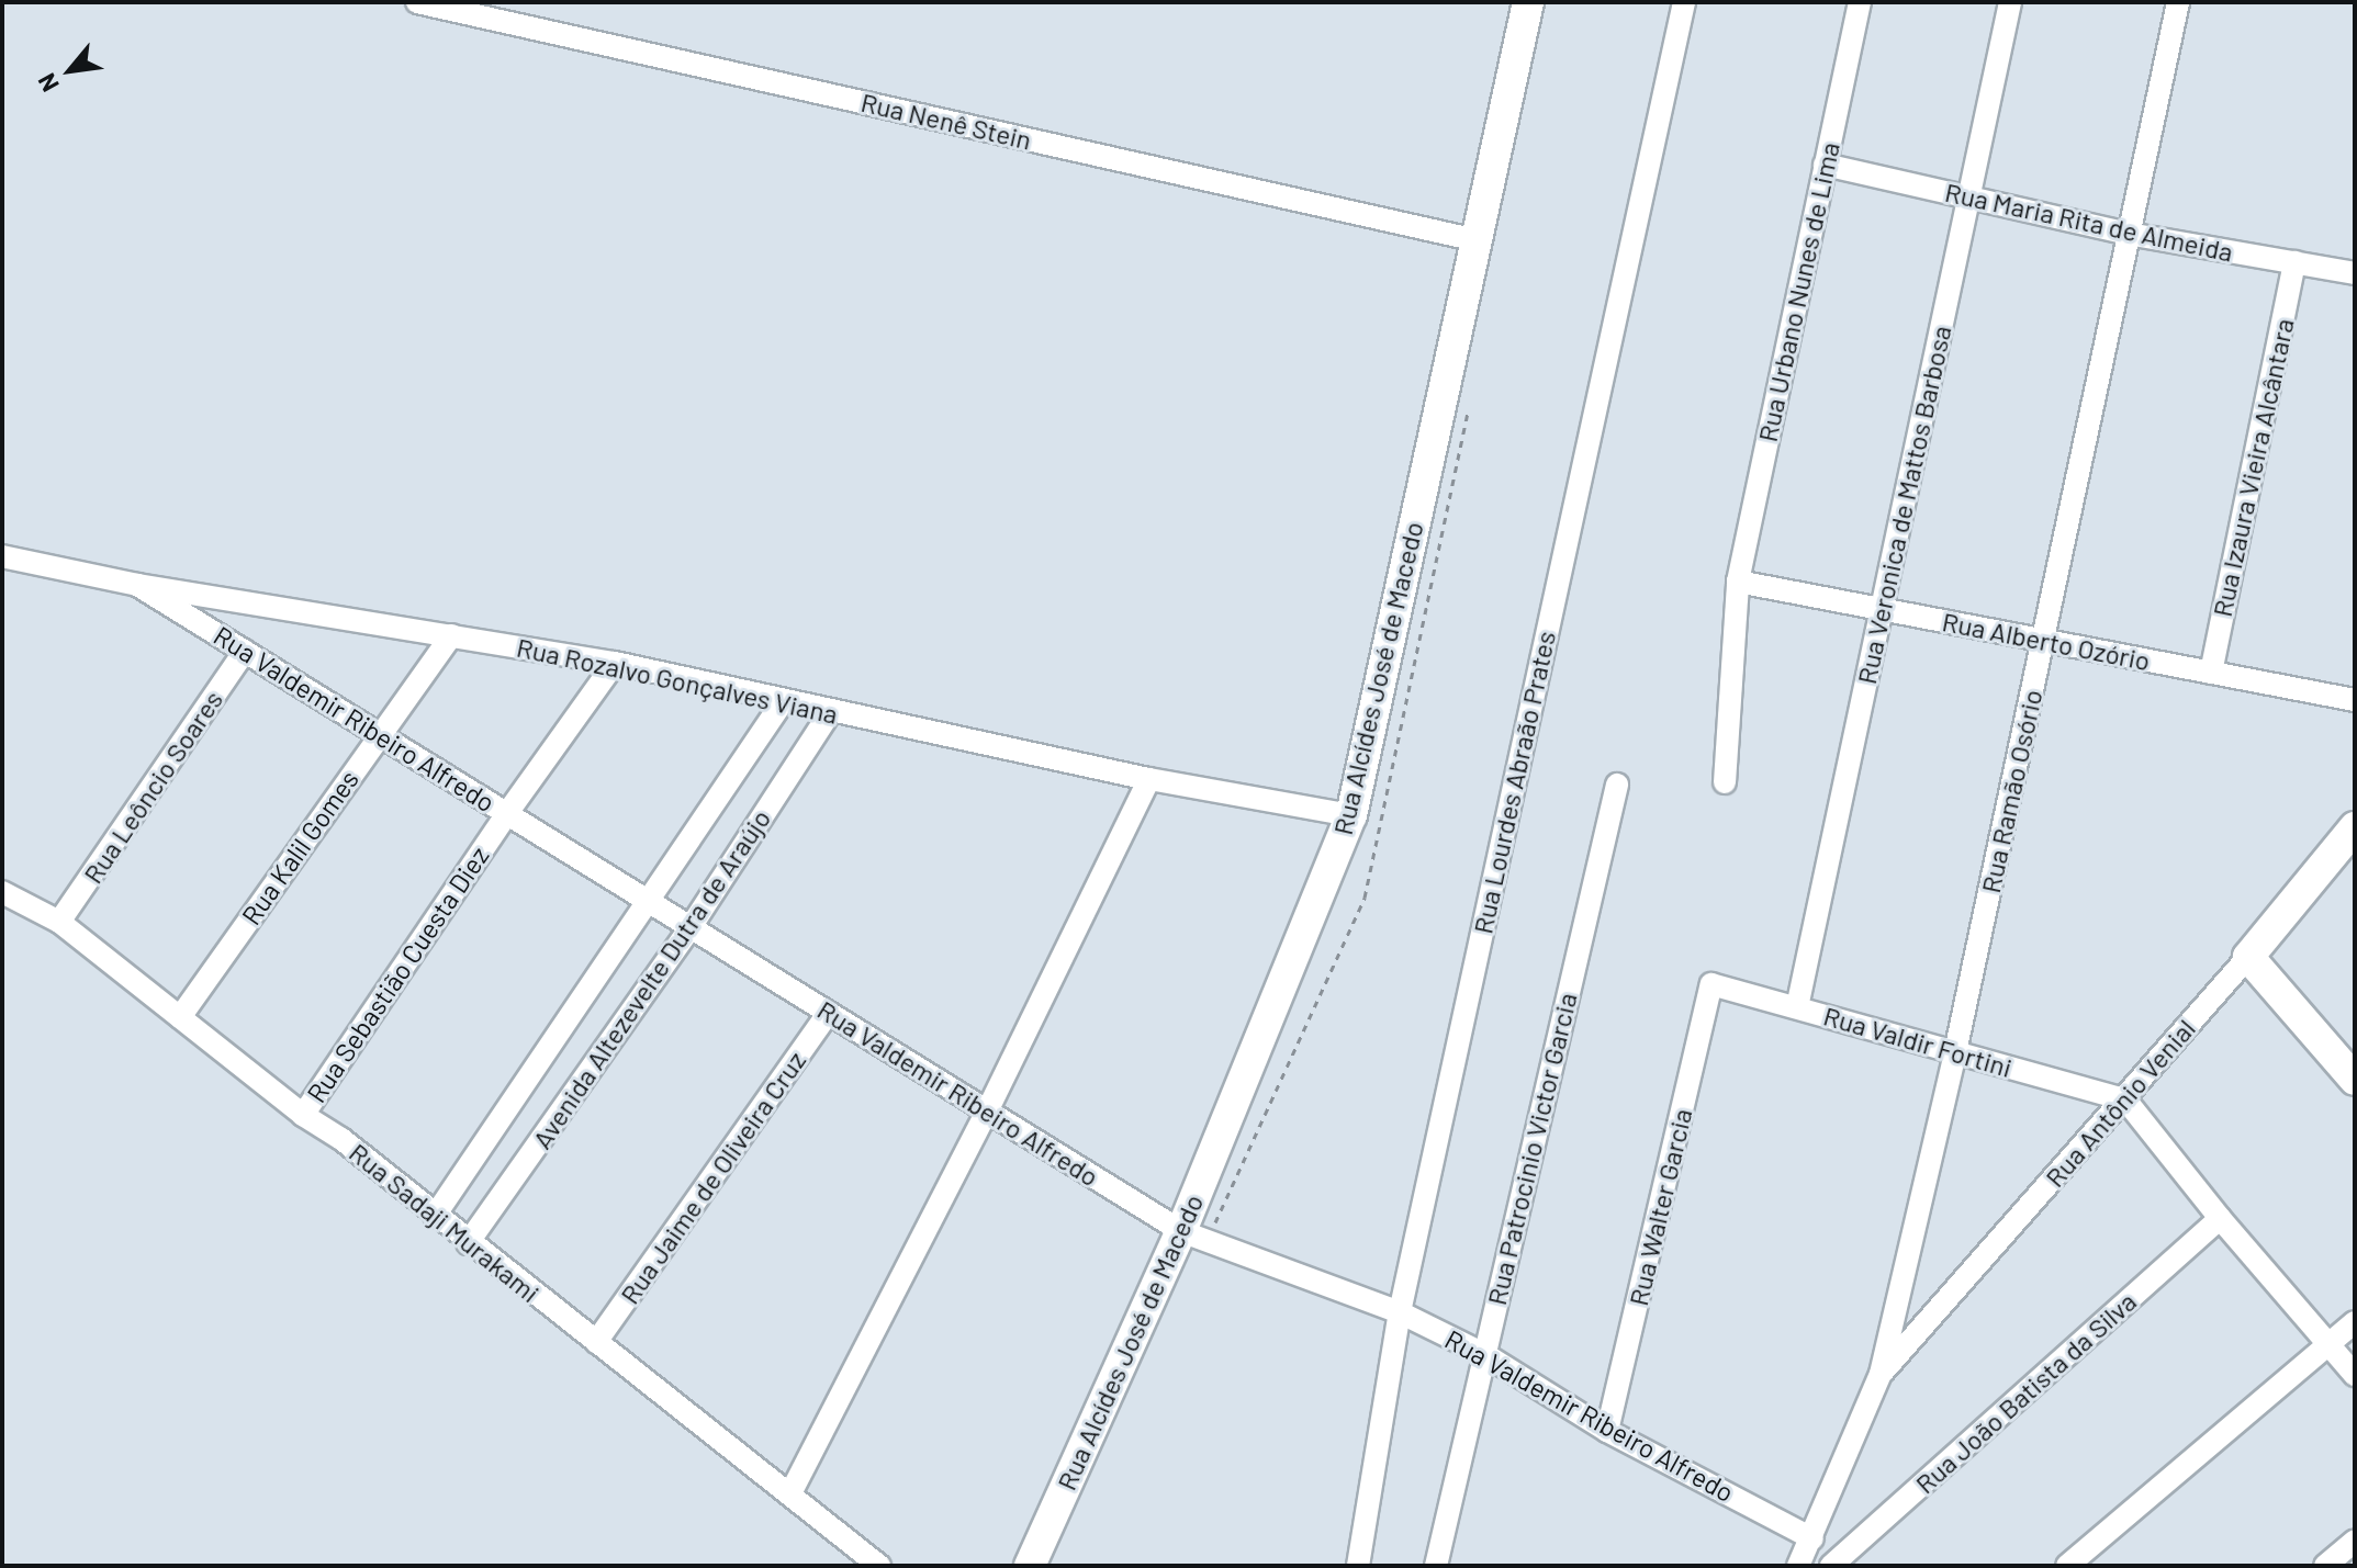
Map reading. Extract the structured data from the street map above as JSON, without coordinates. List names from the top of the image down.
{
  "streets": {
    "street": [
      "Rua Nenê Stein",
      "Rua Maria Rita de Almeida",
      "Rua Urbano Nunes de Lima",
      "Rua Izaura Vieira Alcântara",
      "Rua Veronica de Mattos Barbosa",
      "Rua Alberto Ozório",
      "Rua Alcídes José de Macedo",
      "Rua Rozalvo Gonçalves Viana",
      "Rua Valdemir Ribeiro Alfredo",
      "Rua Lourdes Abraão Prates",
      "Rua Leôncio Soares",
      "Rua Ramão Osório",
      "Rua Kalil Gomes",
      "Rua Sebastião Cuesta Diez",
      "Avenida Altezevelte Dutra de Araújo",
      "Rua Valdir Fortini",
      "Rua Antônio Venial",
      "Rua Patrocinio Victor Garcia",
      "Rua Jaime de Oliveira Cruz",
      "Rua Walter Garcia",
      "Rua Sadaji Murakami",
      "Rua João Batista da Silva"
    ]
  },
  "crossings": [
    ["Rua Nenê Stein", "Rua Alcídes José de Macedo"],
    ["Rua Maria Rita de Almeida", "Rua Urbano Nunes de Lima"],
    ["Rua Maria Rita de Almeida", "Rua Izaura Vieira Alcântara"],
    ["Rua Maria Rita de Almeida", "Rua Veronica de Mattos Barbosa"],
    ["Rua Maria Rita de Almeida", "Rua Ramão Osório"],
    ["Rua Urbano Nunes de Lima", "Rua Alberto Ozório"],
    ["Rua Izaura Vieira Alcântara", "Rua Alberto Ozório"],
    ["Rua Veronica de Mattos Barbosa", "Rua Alberto Ozório"],
    ["Rua Veronica de Mattos Barbosa", "Rua Valdir Fortini"],
    ["Rua Alberto Ozório", "Rua Ramão Osório"],
    ["Rua Alcídes José de Macedo", "Rua Rozalvo Gonçalves Viana"],
    ["Rua Alcídes José de Macedo", "Rua Valdemir Ribeiro Alfredo"],
    ["Rua Rozalvo Gonçalves Viana", "Rua Valdemir Ribeiro Alfredo"],
    ["Rua Rozalvo Gonçalves Viana", "Rua Kalil Gomes"],
    ["Rua Rozalvo Gonçalves Viana", "Rua Sebastião Cuesta Diez"],
    ["Rua Rozalvo Gonçalves Viana", "Avenida Altezevelte Dutra de Araújo"],
    ["Rua Valdemir Ribeiro Alfredo", "Rua Lourdes Abraão Prates"],
    ["Rua Valdemir Ribeiro Alfredo", "Rua Leôncio Soares"],
    ["Rua Valdemir Ribeiro Alfredo", "Rua Ramão Osório"],
    ["Rua Valdemir Ribeiro Alfredo", "Rua Kalil Gomes"],
    ["Rua Valdemir Ribeiro Alfredo", "Rua Sebastião Cuesta Diez"],
    ["Rua Valdemir Ribeiro Alfredo", "Avenida Altezevelte Dutra de Araújo"],
    ["Rua Valdemir Ribeiro Alfredo", "Rua Patrocinio Victor Garcia"],
    ["Rua Valdemir Ribeiro Alfredo", "Rua Jaime de Oliveira Cruz"],
    ["Rua Valdemir Ribeiro Alfredo", "Rua Walter Garcia"],
    ["Rua Leôncio Soares", "Rua Sadaji Murakami"],
    ["Rua Ramão Osório", "Rua Valdir Fortini"],
    ["Rua Ramão Osório", "Rua Antônio Venial"],
    ["Rua Kalil Gomes", "Rua Sadaji Murakami"],
    ["Rua Sebastião Cuesta Diez", "Rua Sadaji Murakami"],
    ["Avenida Altezevelte Dutra de Araújo", "Rua Sadaji Murakami"],
    ["Rua Valdir Fortini", "Rua Antônio Venial"],
    ["Rua Valdir Fortini", "Rua Walter Garcia"],
    ["Rua Jaime de Oliveira Cruz", "Rua Sadaji Murakami"]
  ],
  "north": "bottom left"
}
